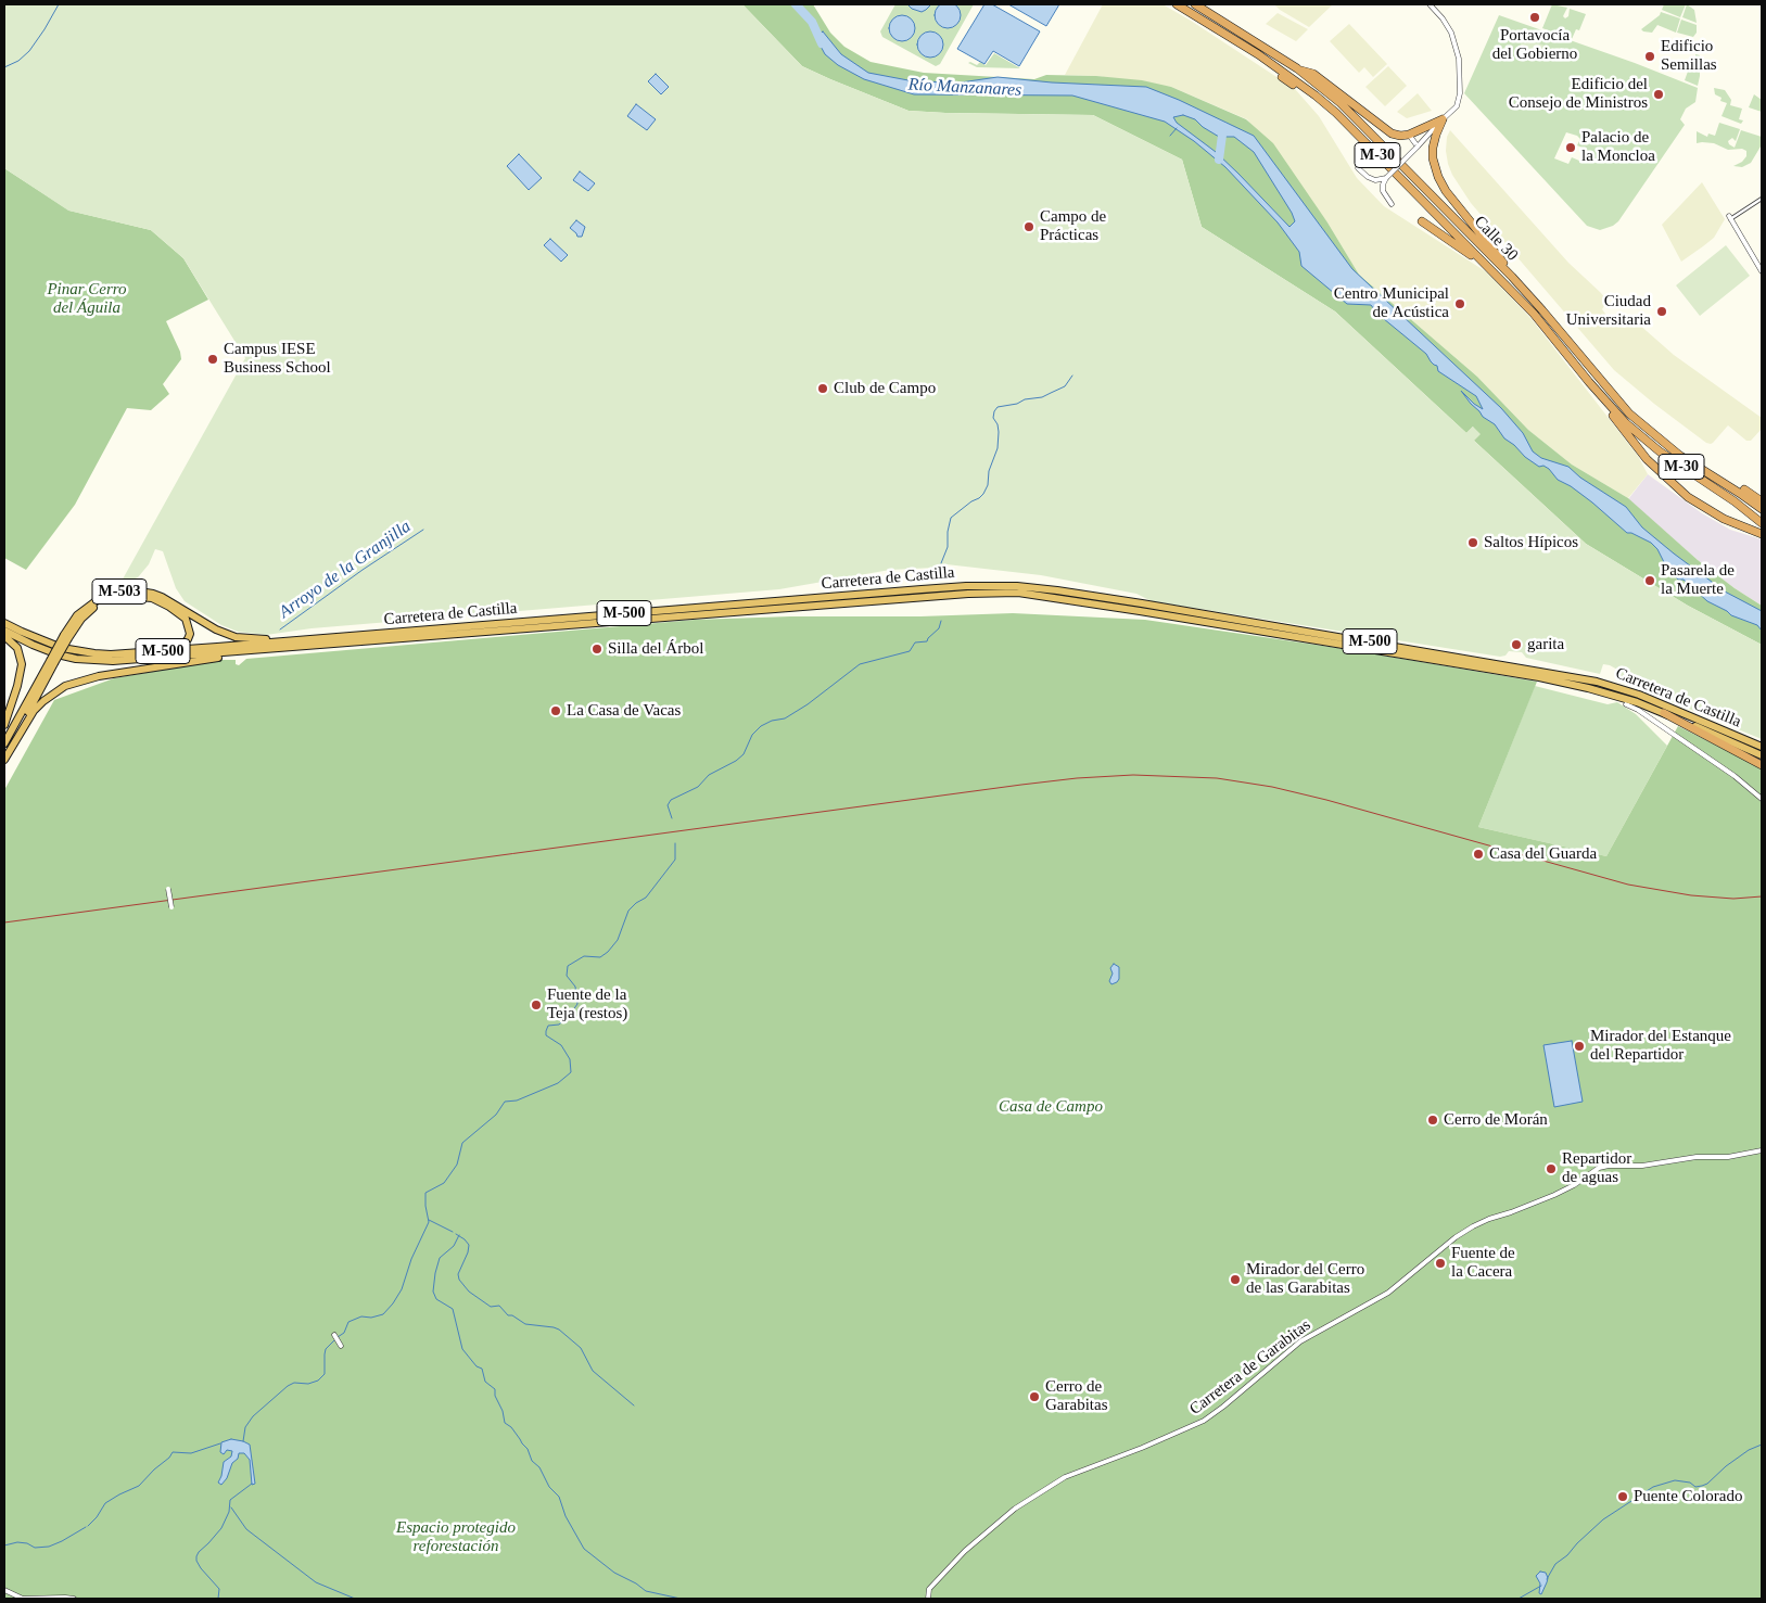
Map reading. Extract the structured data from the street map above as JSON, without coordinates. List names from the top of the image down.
{
  "streets": {
    "highway": [
      "M-30",
      "Calle 30",
      "Carretera de Castilla",
      "M-503",
      "M-500"
    ],
    "street": ["Carretera de Garabitas"]
  },
  "crossings": [
    ["M-30", "Calle 30"],
    ["Carretera de Castilla", "M-503"],
    ["Carretera de Castilla", "M-500"],
    ["M-503", "M-500"]
  ],
  "water": ["Río Manzanares", "Arroyo de la Granjilla"],
  "parks": ["Pinar Cerro del Águila", "Casa de Campo", "Espacio protegido reforestación"],
  "places": [
    "Portavocía del Gobierno",
    "Edificio Semillas",
    "Edificio del Consejo de Ministros",
    "Palacio de la Moncloa",
    "Campo de Prácticas",
    "Centro Municipal de Acústica",
    "Ciudad Universitaria",
    "Campus IESE Business School",
    "Club de Campo",
    "Saltos Hípicos",
    "Pasarela de la Muerte",
    "garita",
    "Silla del Árbol",
    "La Casa de Vacas",
    "Casa del Guarda",
    "Fuente de la Teja (restos)",
    "Mirador del Estanque del Repartidor",
    "Cerro de Morán",
    "Repartidor de aguas",
    "Fuente de la Cacera",
    "Mirador del Cerro de las Garabitas",
    "Cerro de Garabitas",
    "Puente Colorado"
  ]
}
